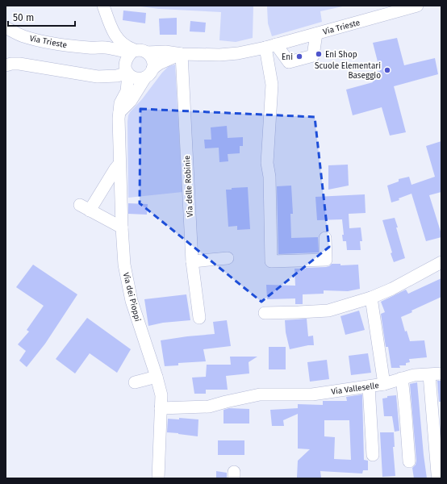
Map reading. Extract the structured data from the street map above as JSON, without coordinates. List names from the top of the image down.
{
  "streets": {
    "street": [
      "Via Trieste",
      "Via delle Robinie",
      "Via dei Pioppi",
      "Via Valleselle"
    ]
  },
  "crossings": [
    ["Via Trieste", "Via delle Robinie"],
    ["Via Trieste", "Via dei Pioppi"],
    ["Via dei Pioppi", "Via Valleselle"]
  ],
  "places": ["Eni Shop", "Eni", "Scuole Elementari Baseggio"],
  "scale_bar": "50 m"
}
